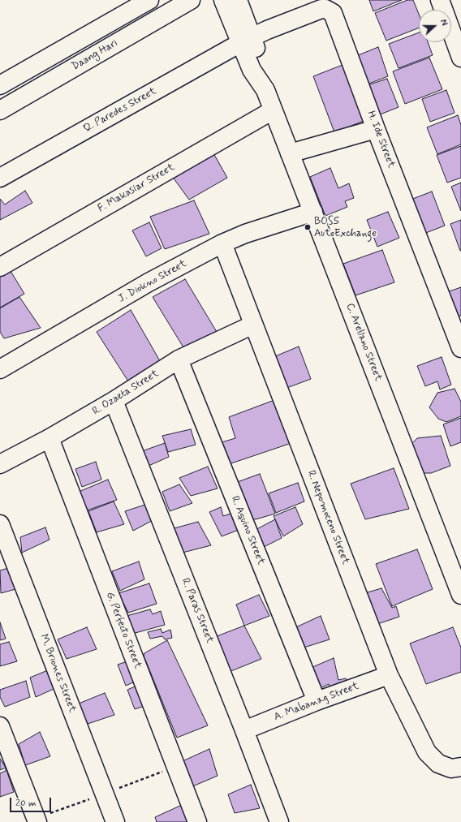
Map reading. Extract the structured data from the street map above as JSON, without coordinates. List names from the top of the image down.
{
  "streets": {
    "street": [
      "Daang Hari",
      "Q. Paredes Street",
      "H. Ide Street",
      "F. Makasiar Street",
      "J. Diokno Street",
      "C. Arellano Street",
      "R. Ozaeta Street",
      "R. Nepomoceno Street",
      "R. Aquino Street",
      "R. Paras Street",
      "G. Perfecto Street",
      "M. Briones Street",
      "A. Mabanag Street"
    ]
  },
  "crossings": [
    ["Q. Paredes Street", "H. Ide Street"],
    ["Q. Paredes Street", "C. Arellano Street"],
    ["H. Ide Street", "C. Arellano Street"],
    ["F. Makasiar Street", "C. Arellano Street"],
    ["J. Diokno Street", "C. Arellano Street"],
    ["J. Diokno Street", "R. Nepomoceno Street"],
    ["R. Ozaeta Street", "R. Nepomoceno Street"],
    ["R. Ozaeta Street", "R. Aquino Street"],
    ["R. Ozaeta Street", "R. Paras Street"],
    ["R. Ozaeta Street", "G. Perfecto Street"],
    ["R. Nepomoceno Street", "A. Mabanag Street"],
    ["R. Aquino Street", "A. Mabanag Street"],
    ["R. Paras Street", "A. Mabanag Street"]
  ],
  "places": ["BOSS AutoExchange"],
  "scale_bar": "20 m",
  "north": "right"
}
